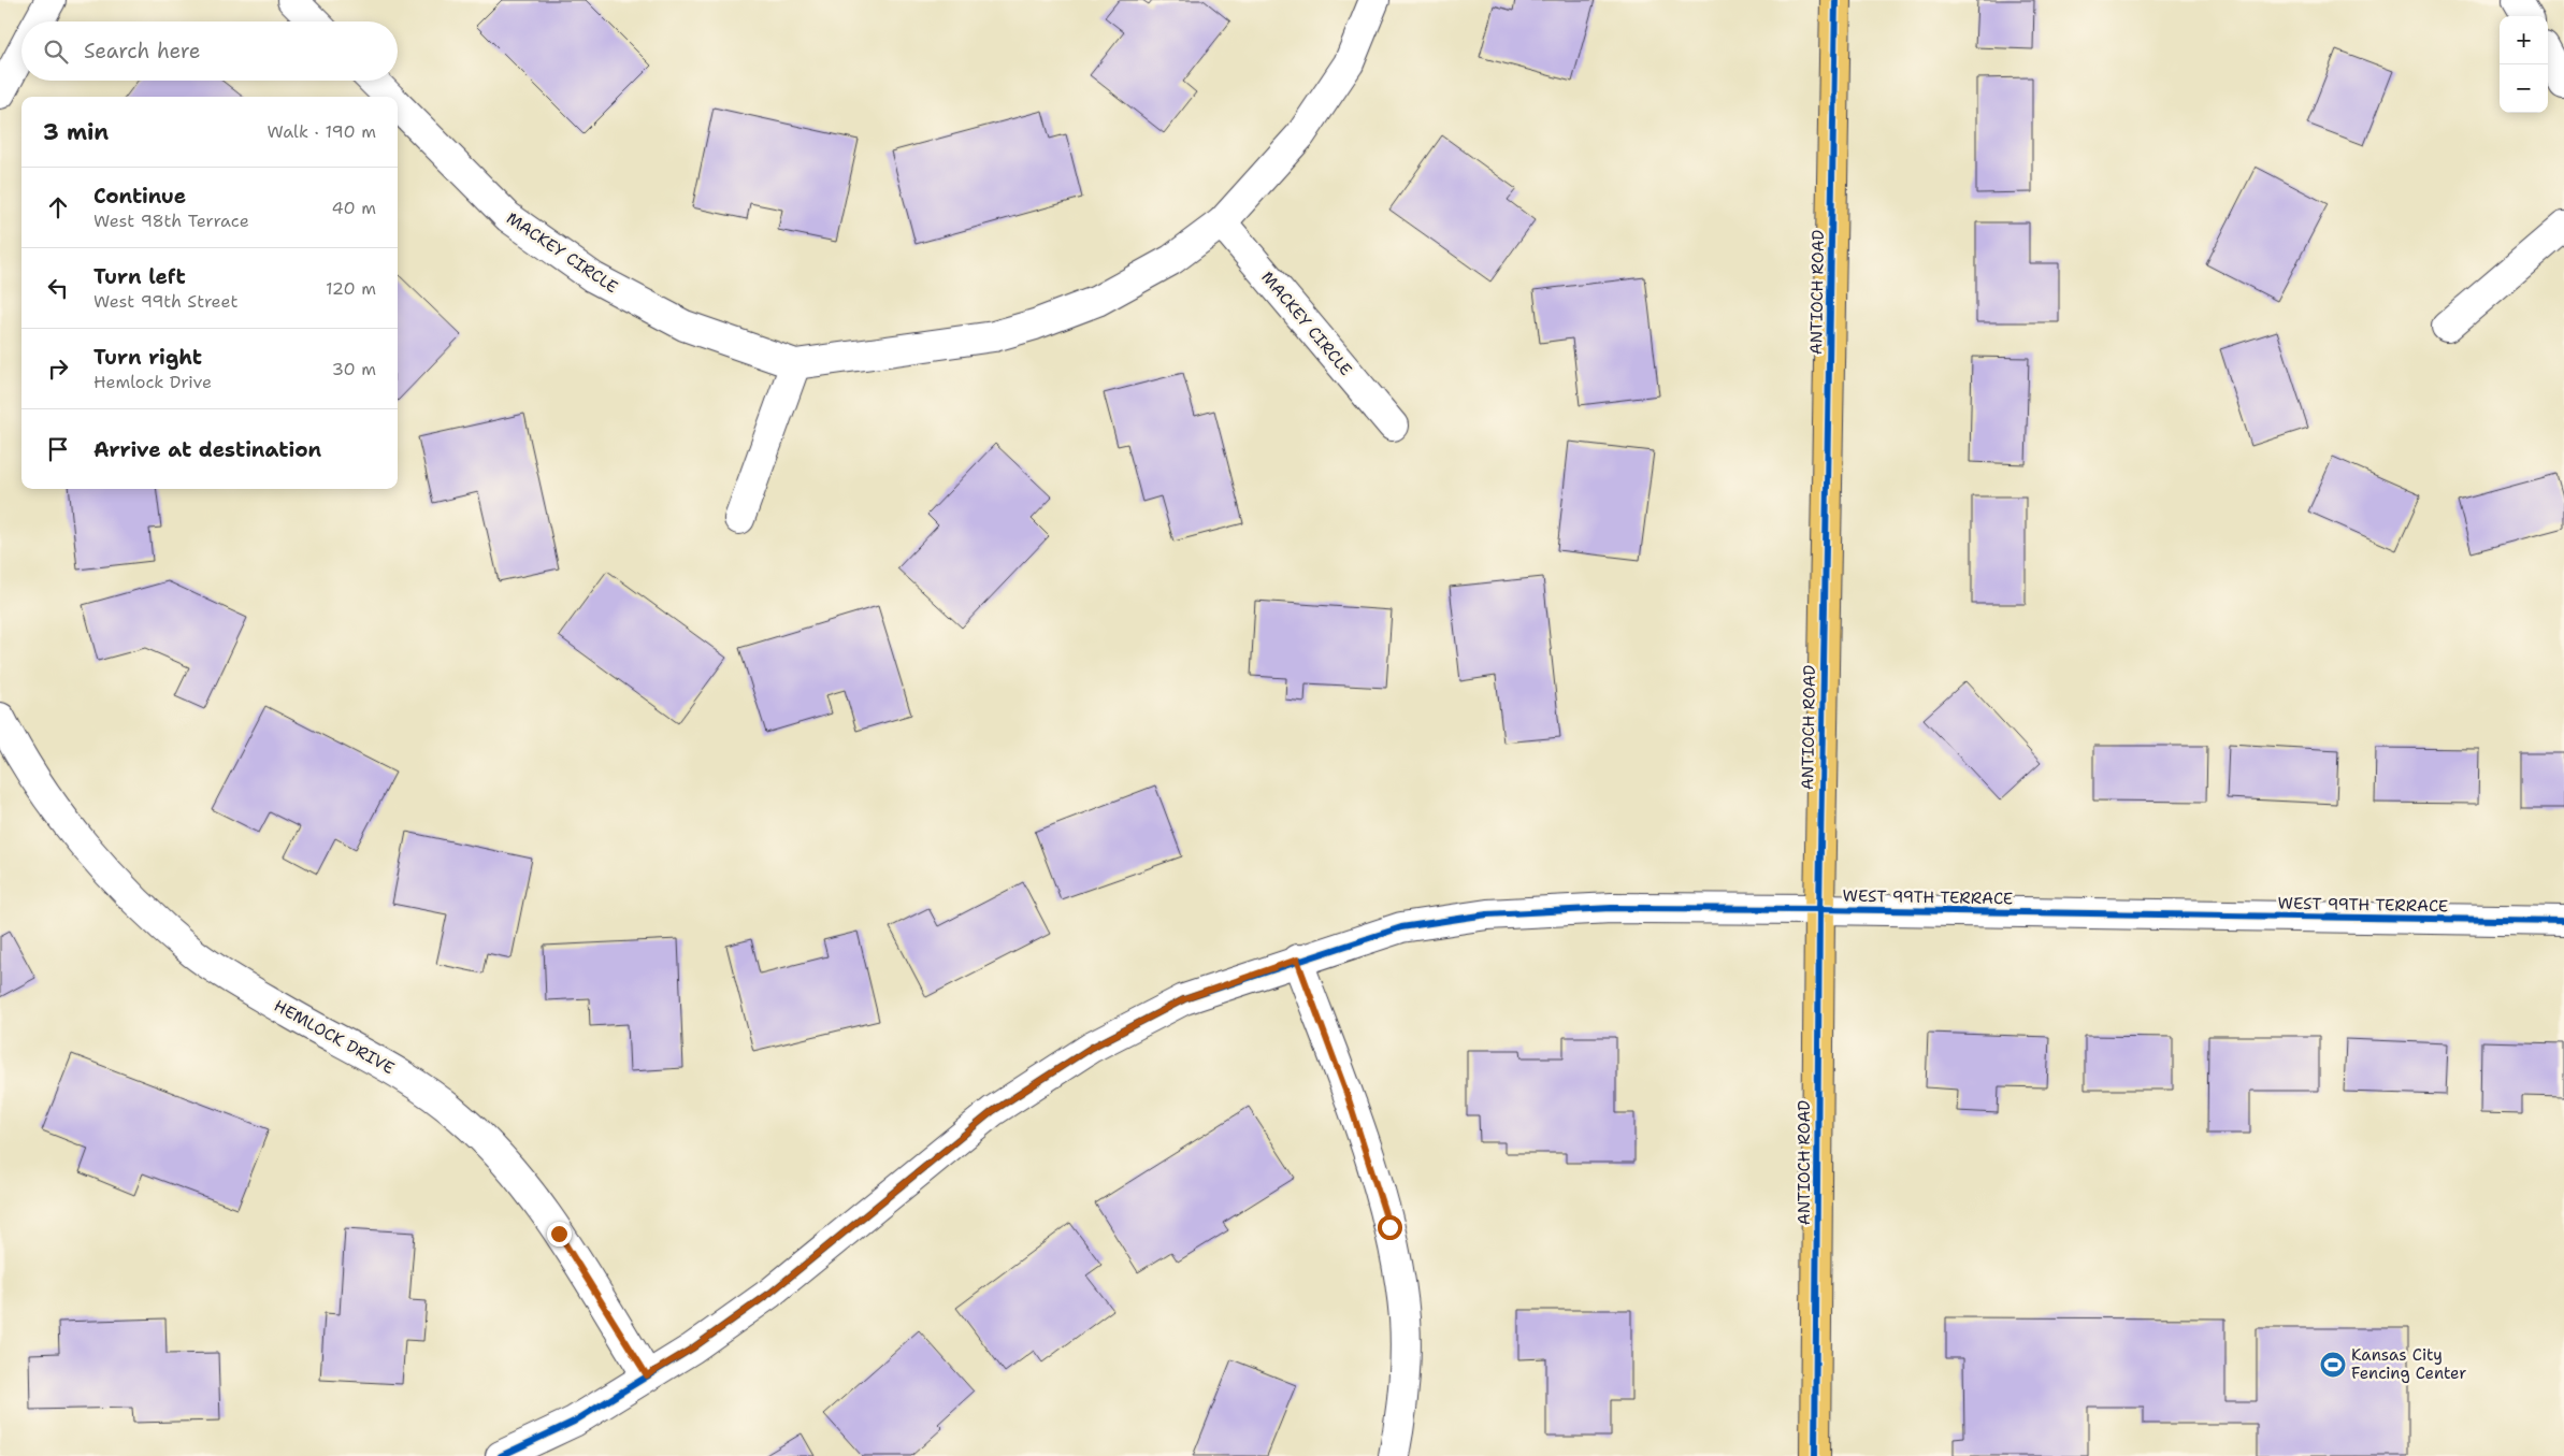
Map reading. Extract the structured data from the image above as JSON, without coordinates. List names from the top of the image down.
{
  "streets": {
    "main road": ["ANTIOCH ROAD"],
    "street": ["MACKEY CIRCLE", "WEST 99TH TERRACE", "HEMLOCK DRIVE"]
  },
  "crossings": [
    ["ANTIOCH ROAD", "WEST 99TH TERRACE"],
    ["WEST 99TH TERRACE", "HEMLOCK DRIVE"]
  ],
  "places": {
    "sports": ["Kansas City Fencing Center"]
  },
  "page": {
    "map_buttons": ["+", "−"],
    "search": "Search here",
    "heading": ["3 min", "Walk · 190 m"],
    "list": [
      ["Continue", "West 98th Terrace", "40 m"],
      ["Turn left", "West 99th Street", "120 m"],
      ["Turn right", "Hemlock Drive", "30 m"],
      "Arrive at destination"
    ]
  }
}
